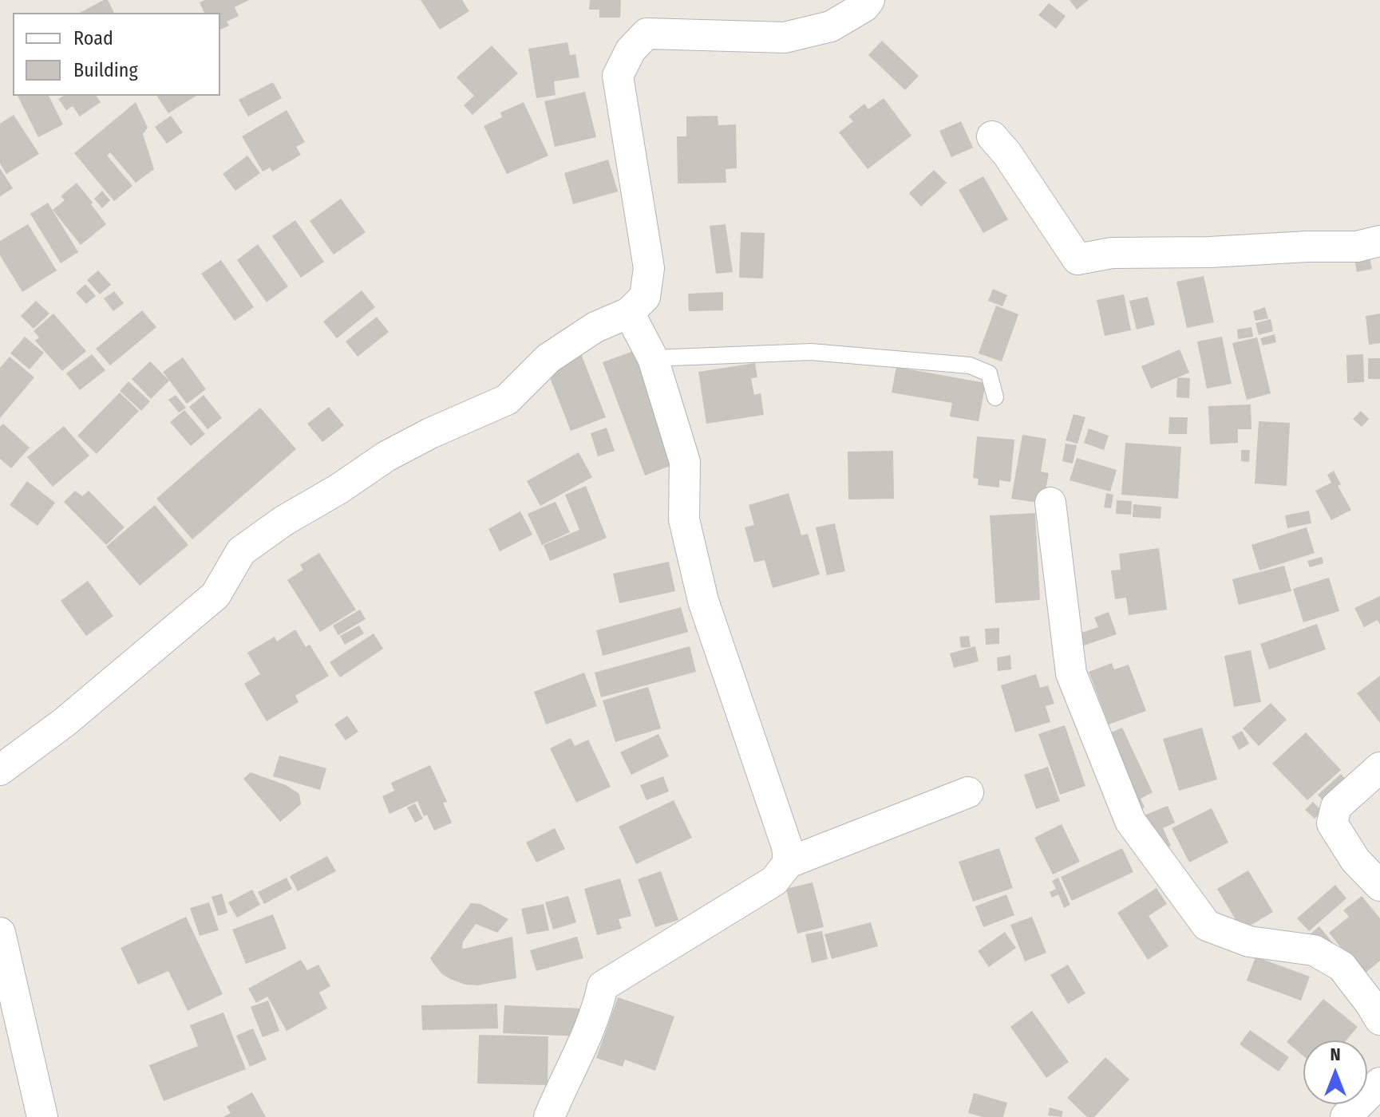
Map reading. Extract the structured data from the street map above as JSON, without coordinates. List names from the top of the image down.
{
  "legend": ["Road", "Building"],
  "north": "top"
}
